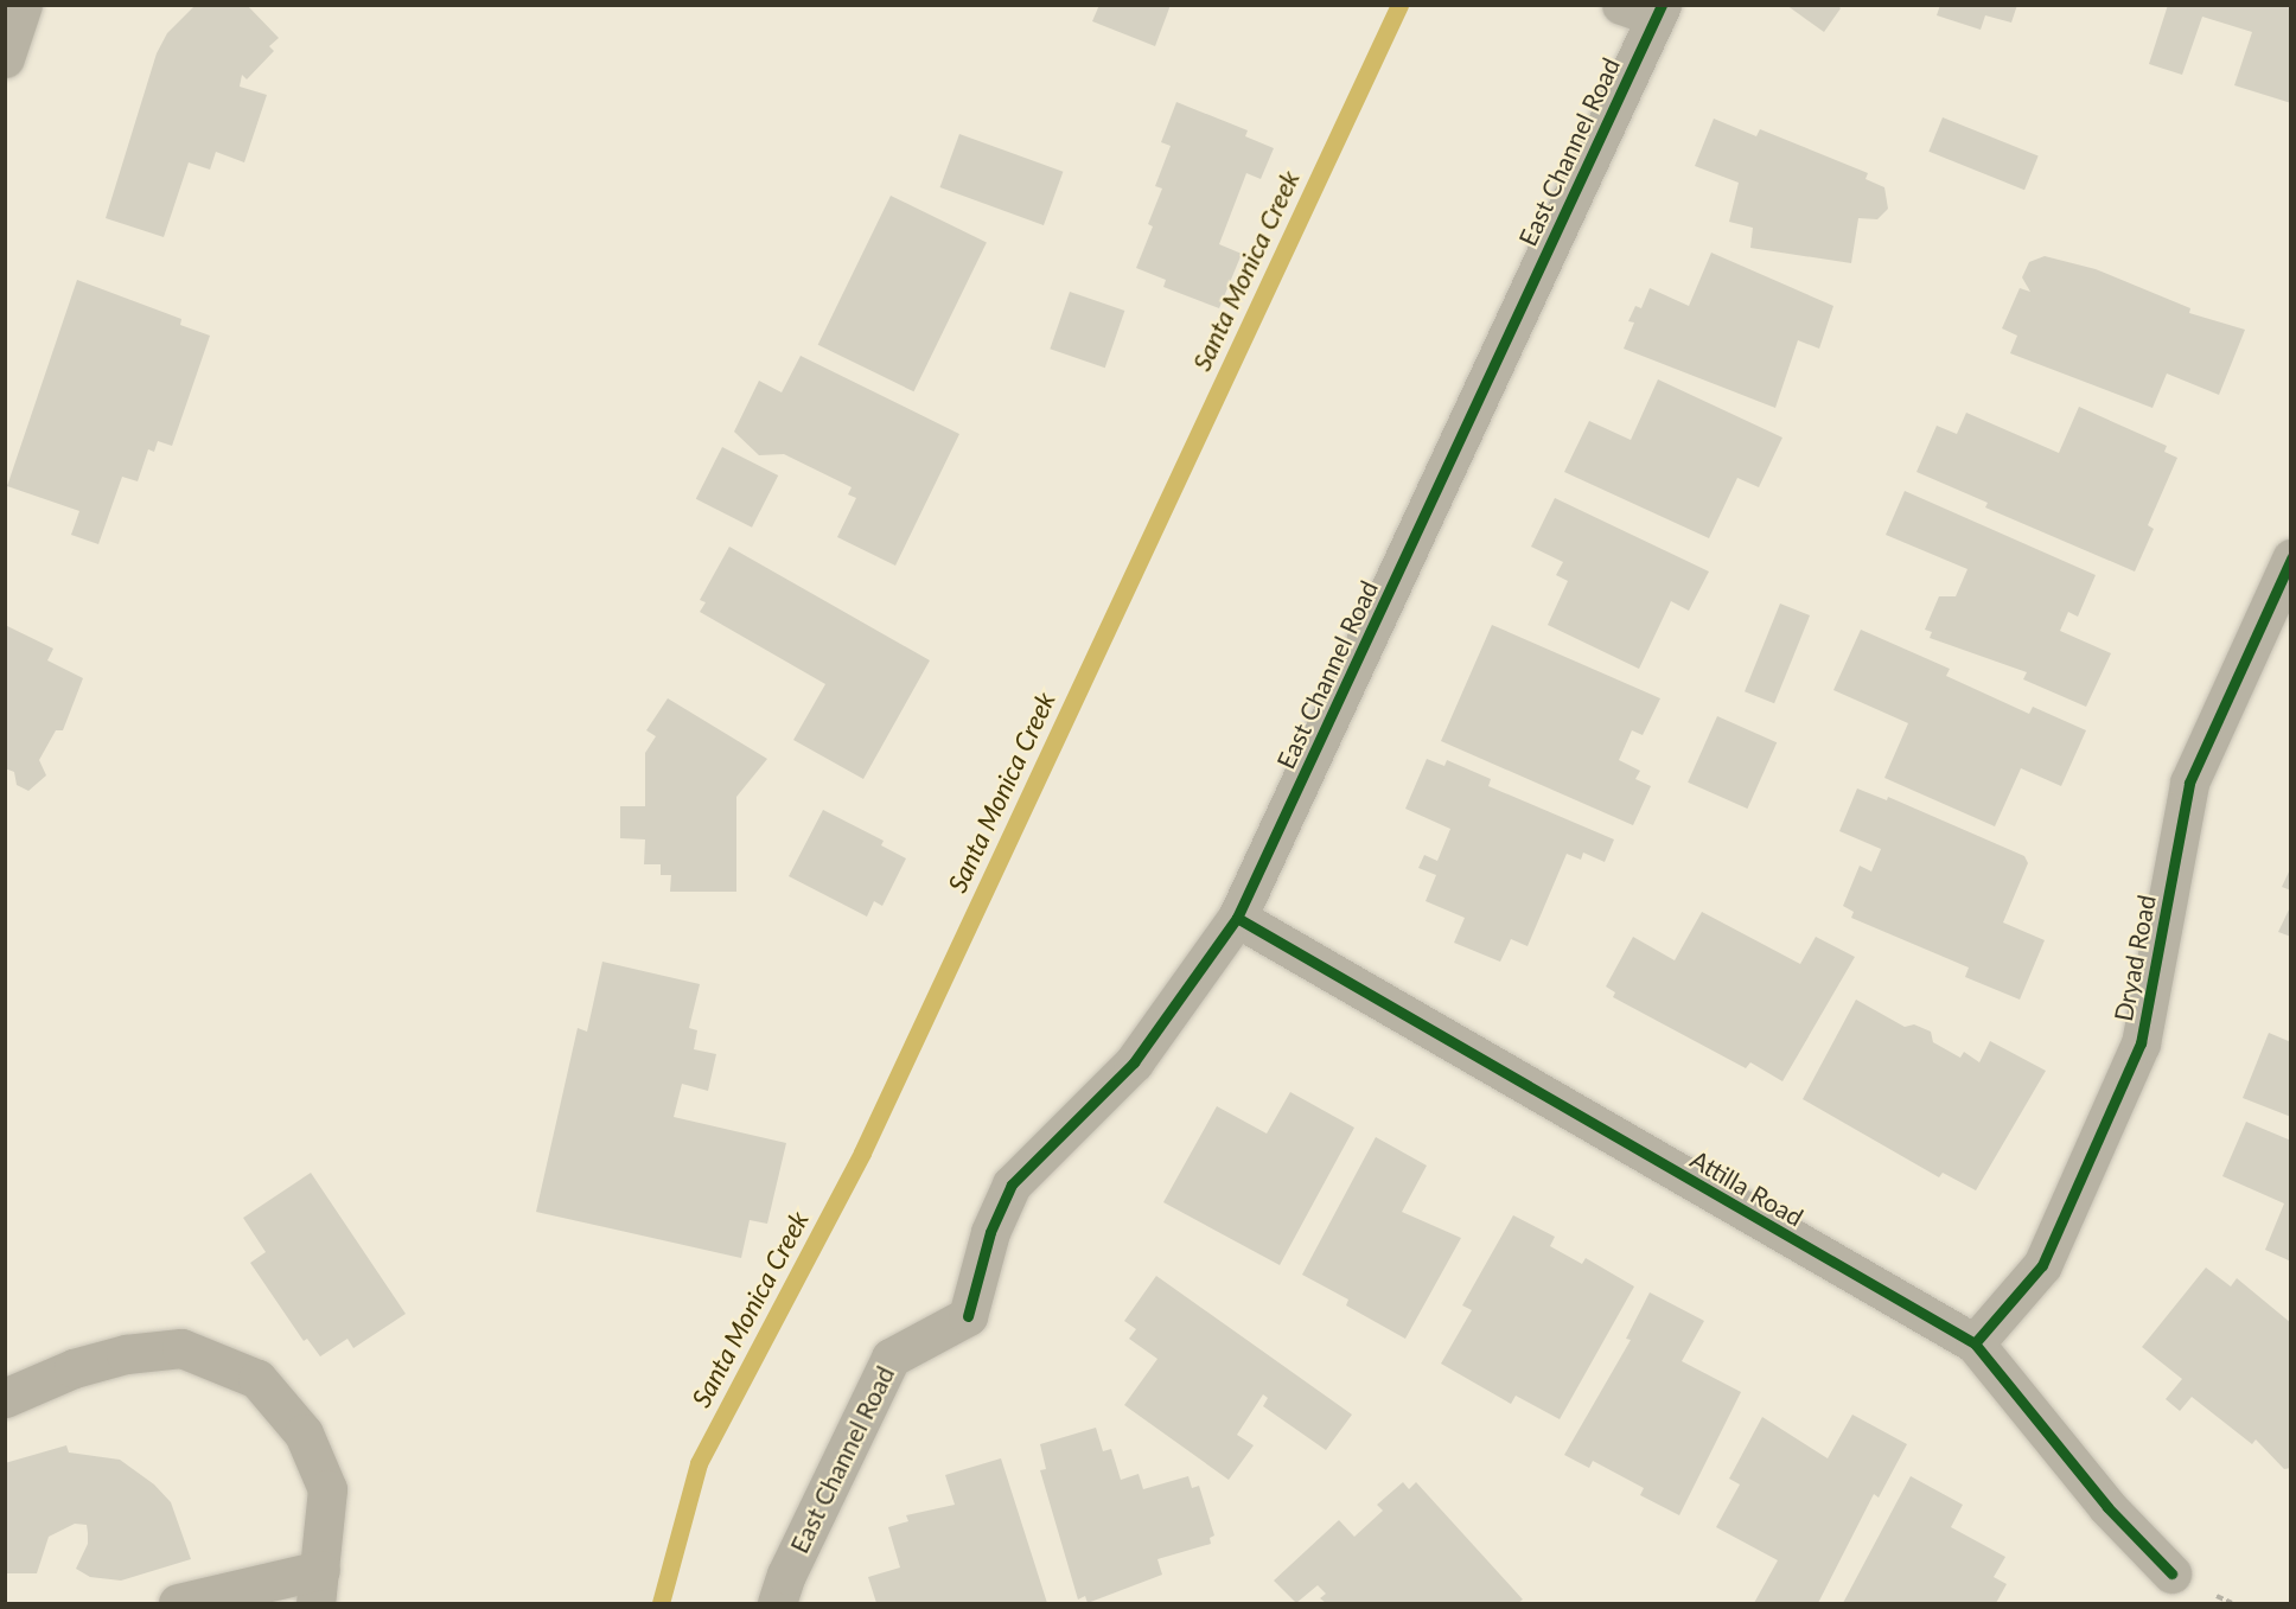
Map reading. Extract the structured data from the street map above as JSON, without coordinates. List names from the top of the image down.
{
  "streets": {
    "street": ["East Channel Road", "Dryad Road", "Attilla Road"]
  },
  "crossings": [
    ["East Channel Road", "Attilla Road"],
    ["Dryad Road", "Attilla Road"]
  ],
  "water": ["Santa Monica Creek"]
}
